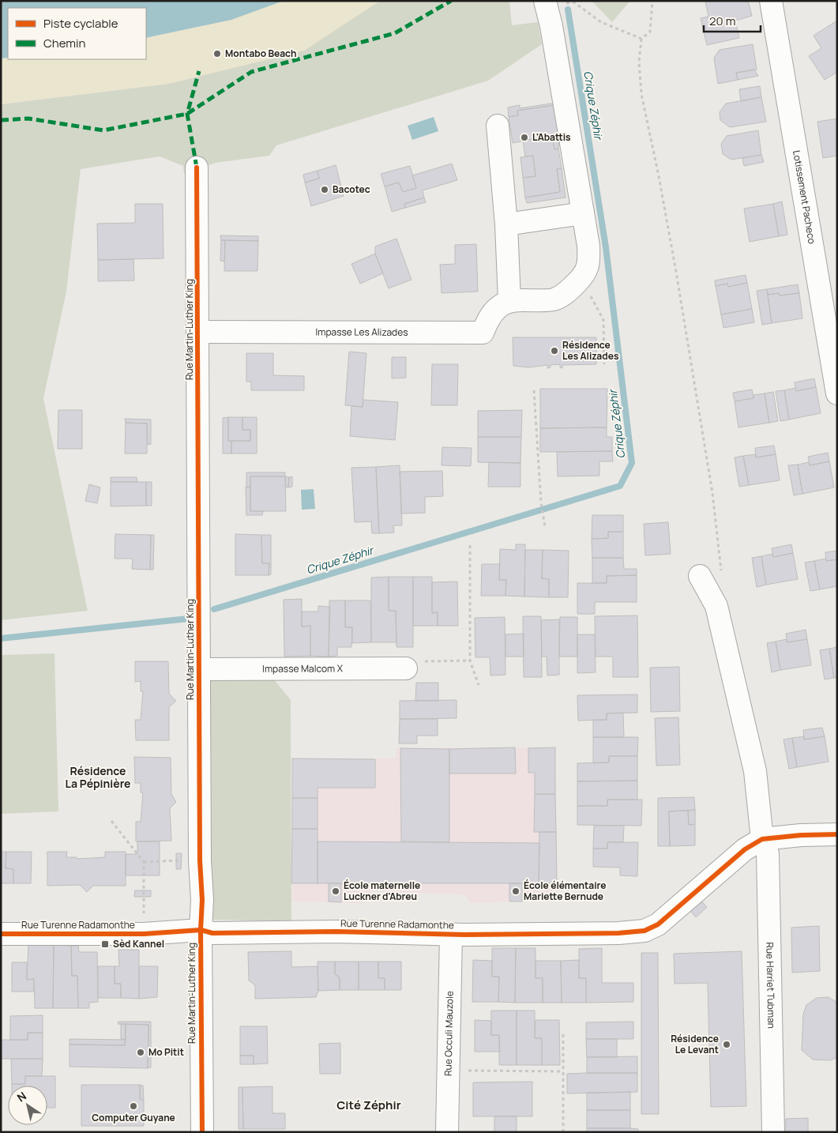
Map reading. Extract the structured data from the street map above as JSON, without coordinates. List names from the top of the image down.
{
  "streets": {
    "street": [
      "Lotissement Pacheco",
      "Rue Martin-Luther King",
      "Impasse Les Alizades",
      "Impasse Malcom X",
      "Rue Turenne Radamonthe",
      "Rue Harriet Tubman",
      "Rue Occuli Mauzole"
    ]
  },
  "crossings": [
    ["Rue Martin-Luther King", "Impasse Les Alizades"],
    ["Rue Martin-Luther King", "Impasse Malcom X"],
    ["Rue Martin-Luther King", "Rue Turenne Radamonthe"],
    ["Rue Turenne Radamonthe", "Rue Harriet Tubman"],
    ["Rue Turenne Radamonthe", "Rue Occuli Mauzole"]
  ],
  "districts": ["Résidence La Pépinière", "Cité Zéphir"],
  "water": ["Crique Zéphir"],
  "places": {
    "other": [
      "Montabo Beach",
      "L'Abattis",
      "Bacotec",
      "Résidence Les Alizades",
      "École maternelle Luckner d'Abreu",
      "École élémentaire Mariette Bernude",
      "Résidence Le Levant",
      "Mo Pitit",
      "Computer Guyane"
    ],
    "transit": ["Sèd Kannel"]
  },
  "legend": ["Piste cyclable", "Chemin"],
  "scale_bar": "20 m",
  "north": "top left"
}
